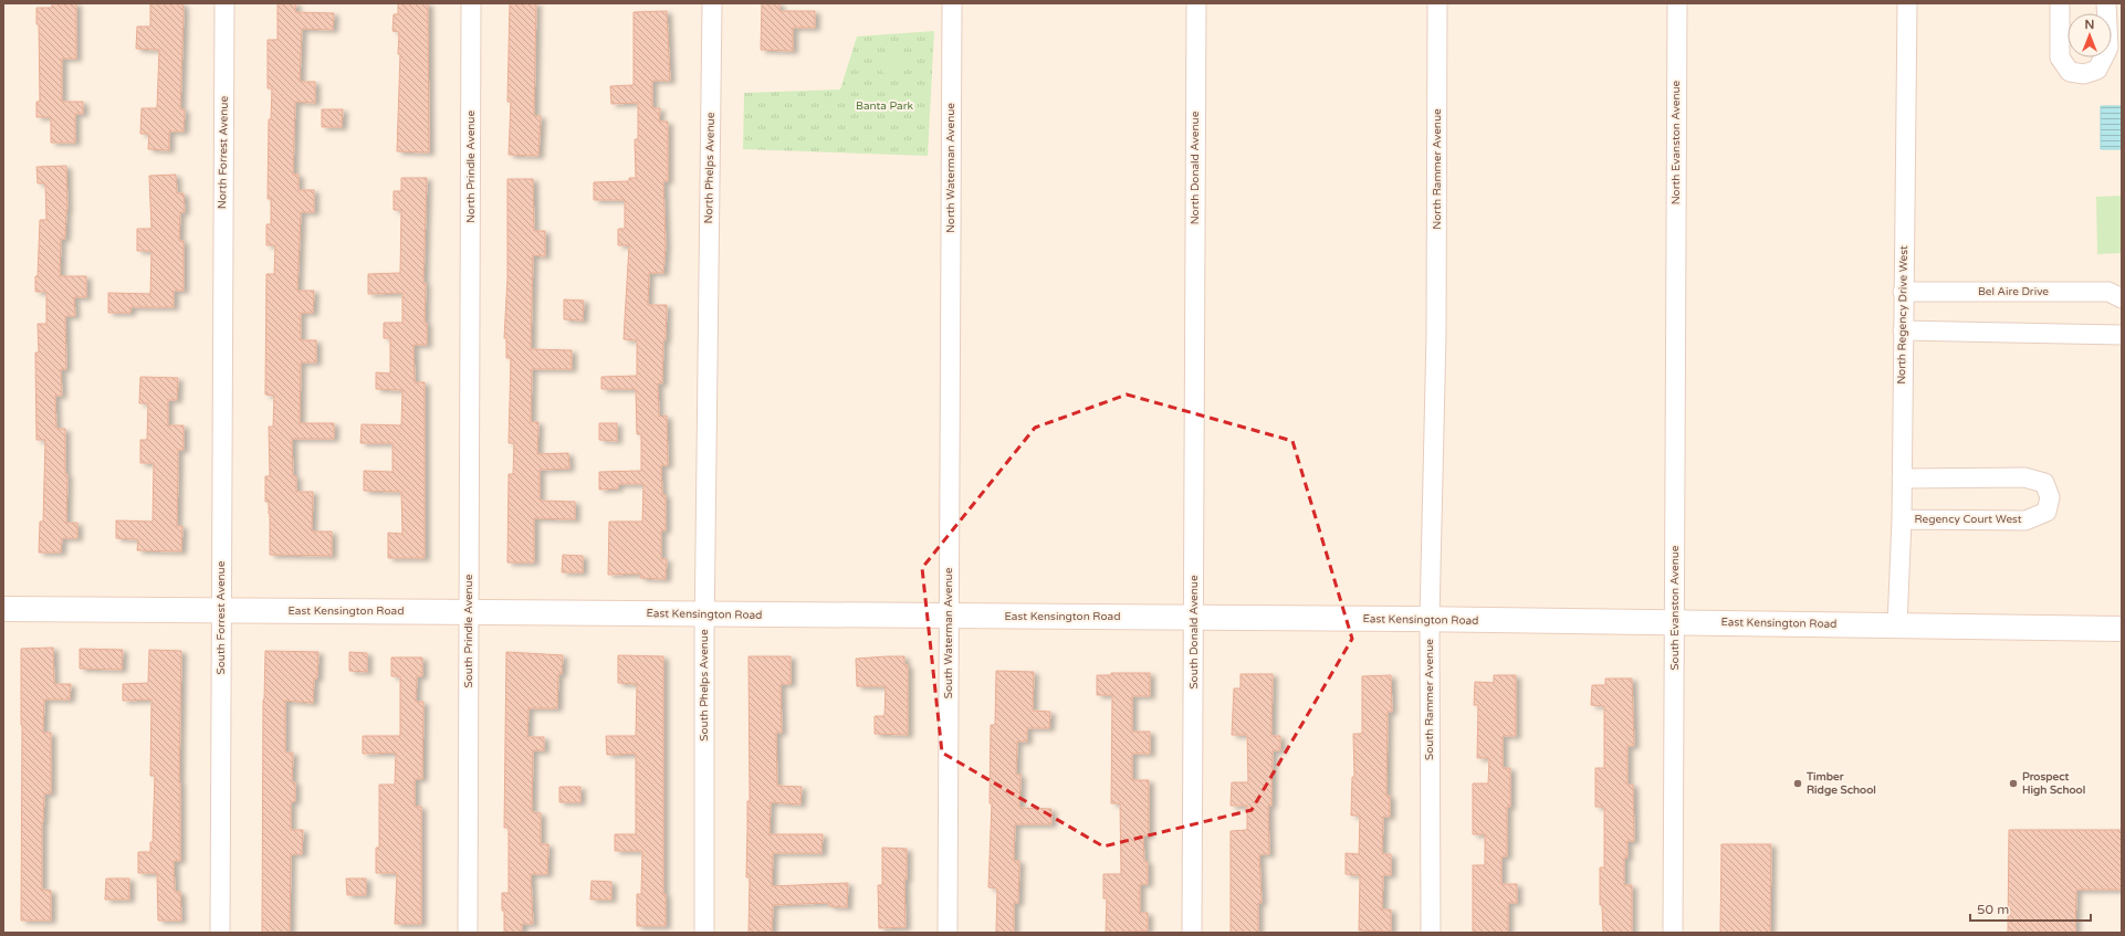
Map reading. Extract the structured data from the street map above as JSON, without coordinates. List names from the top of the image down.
{
  "streets": {
    "main road": ["East Kensington Road"],
    "street": [
      "North Evanston Avenue",
      "North Forrest Avenue",
      "North Prindle Avenue",
      "North Phelps Avenue",
      "North Waterman Avenue",
      "North Donald Avenue",
      "North Rammer Avenue",
      "Bel Aire Drive",
      "North Regency Drive West",
      "Regency Court West",
      "South Evanston Avenue",
      "South Forrest Avenue",
      "South Prindle Avenue",
      "South Donald Avenue",
      "South Waterman Avenue",
      "South Phelps Avenue",
      "South Rammer Avenue"
    ]
  },
  "crossings": [
    ["North Evanston Avenue", "South Evanston Avenue"],
    ["North Forrest Avenue", "South Forrest Avenue"],
    ["North Prindle Avenue", "South Prindle Avenue"],
    ["North Phelps Avenue", "South Phelps Avenue"],
    ["North Waterman Avenue", "South Waterman Avenue"],
    ["North Donald Avenue", "South Donald Avenue"],
    ["North Rammer Avenue", "South Rammer Avenue"],
    ["Bel Aire Drive", "North Regency Drive West"],
    ["North Regency Drive West", "Regency Court West"],
    ["North Regency Drive West", "East Kensington Road"],
    ["South Evanston Avenue", "East Kensington Road"],
    ["East Kensington Road", "South Forrest Avenue"],
    ["East Kensington Road", "South Prindle Avenue"],
    ["East Kensington Road", "South Donald Avenue"],
    ["East Kensington Road", "South Waterman Avenue"],
    ["East Kensington Road", "South Phelps Avenue"],
    ["East Kensington Road", "South Rammer Avenue"]
  ],
  "parks": ["Banta Park"],
  "places": ["Timber Ridge School", "Prospect High School"],
  "scale_bar": "50 m",
  "north": "top"
}
